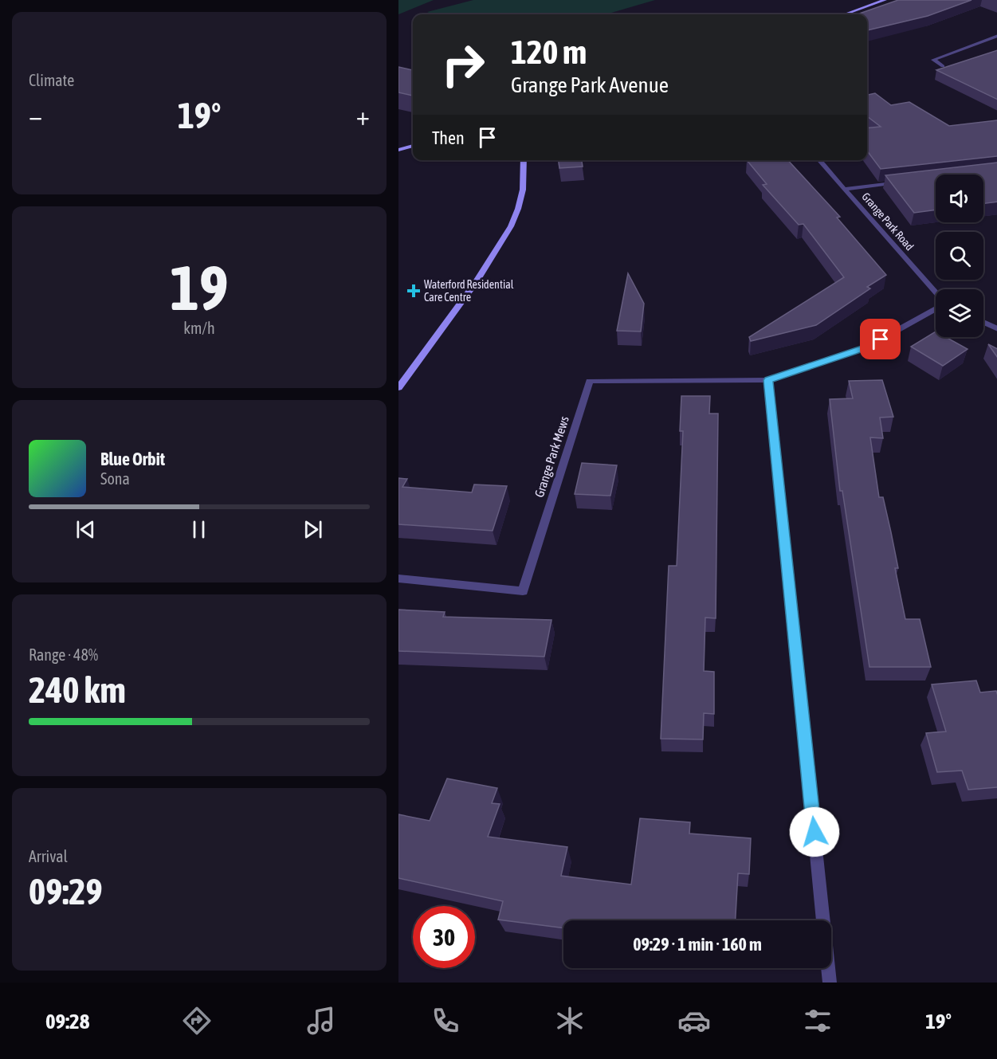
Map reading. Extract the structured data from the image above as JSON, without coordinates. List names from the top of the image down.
{
  "streets": {
    "street": ["Grange Park Road", "Grange Park Mews"]
  },
  "places": {
    "health": ["Waterford Residential Care Centre"]
  },
  "page": {
    "tile": [
      "Climate",
      ["19", "km/h"],
      ["Range · 48%", "240 km"],
      ["Arrival", "09:29"]
    ],
    "turn": ["120 m", "Grange Park Avenue"],
    "heat": ["−", "19°", "+"],
    "then": "Then",
    "song": ["Blue Orbit", "Sona"],
    "limit": "30",
    "trip": "09:29 · 1 min · 160 m",
    "tabs": ["09:28", "19°"]
  }
}
